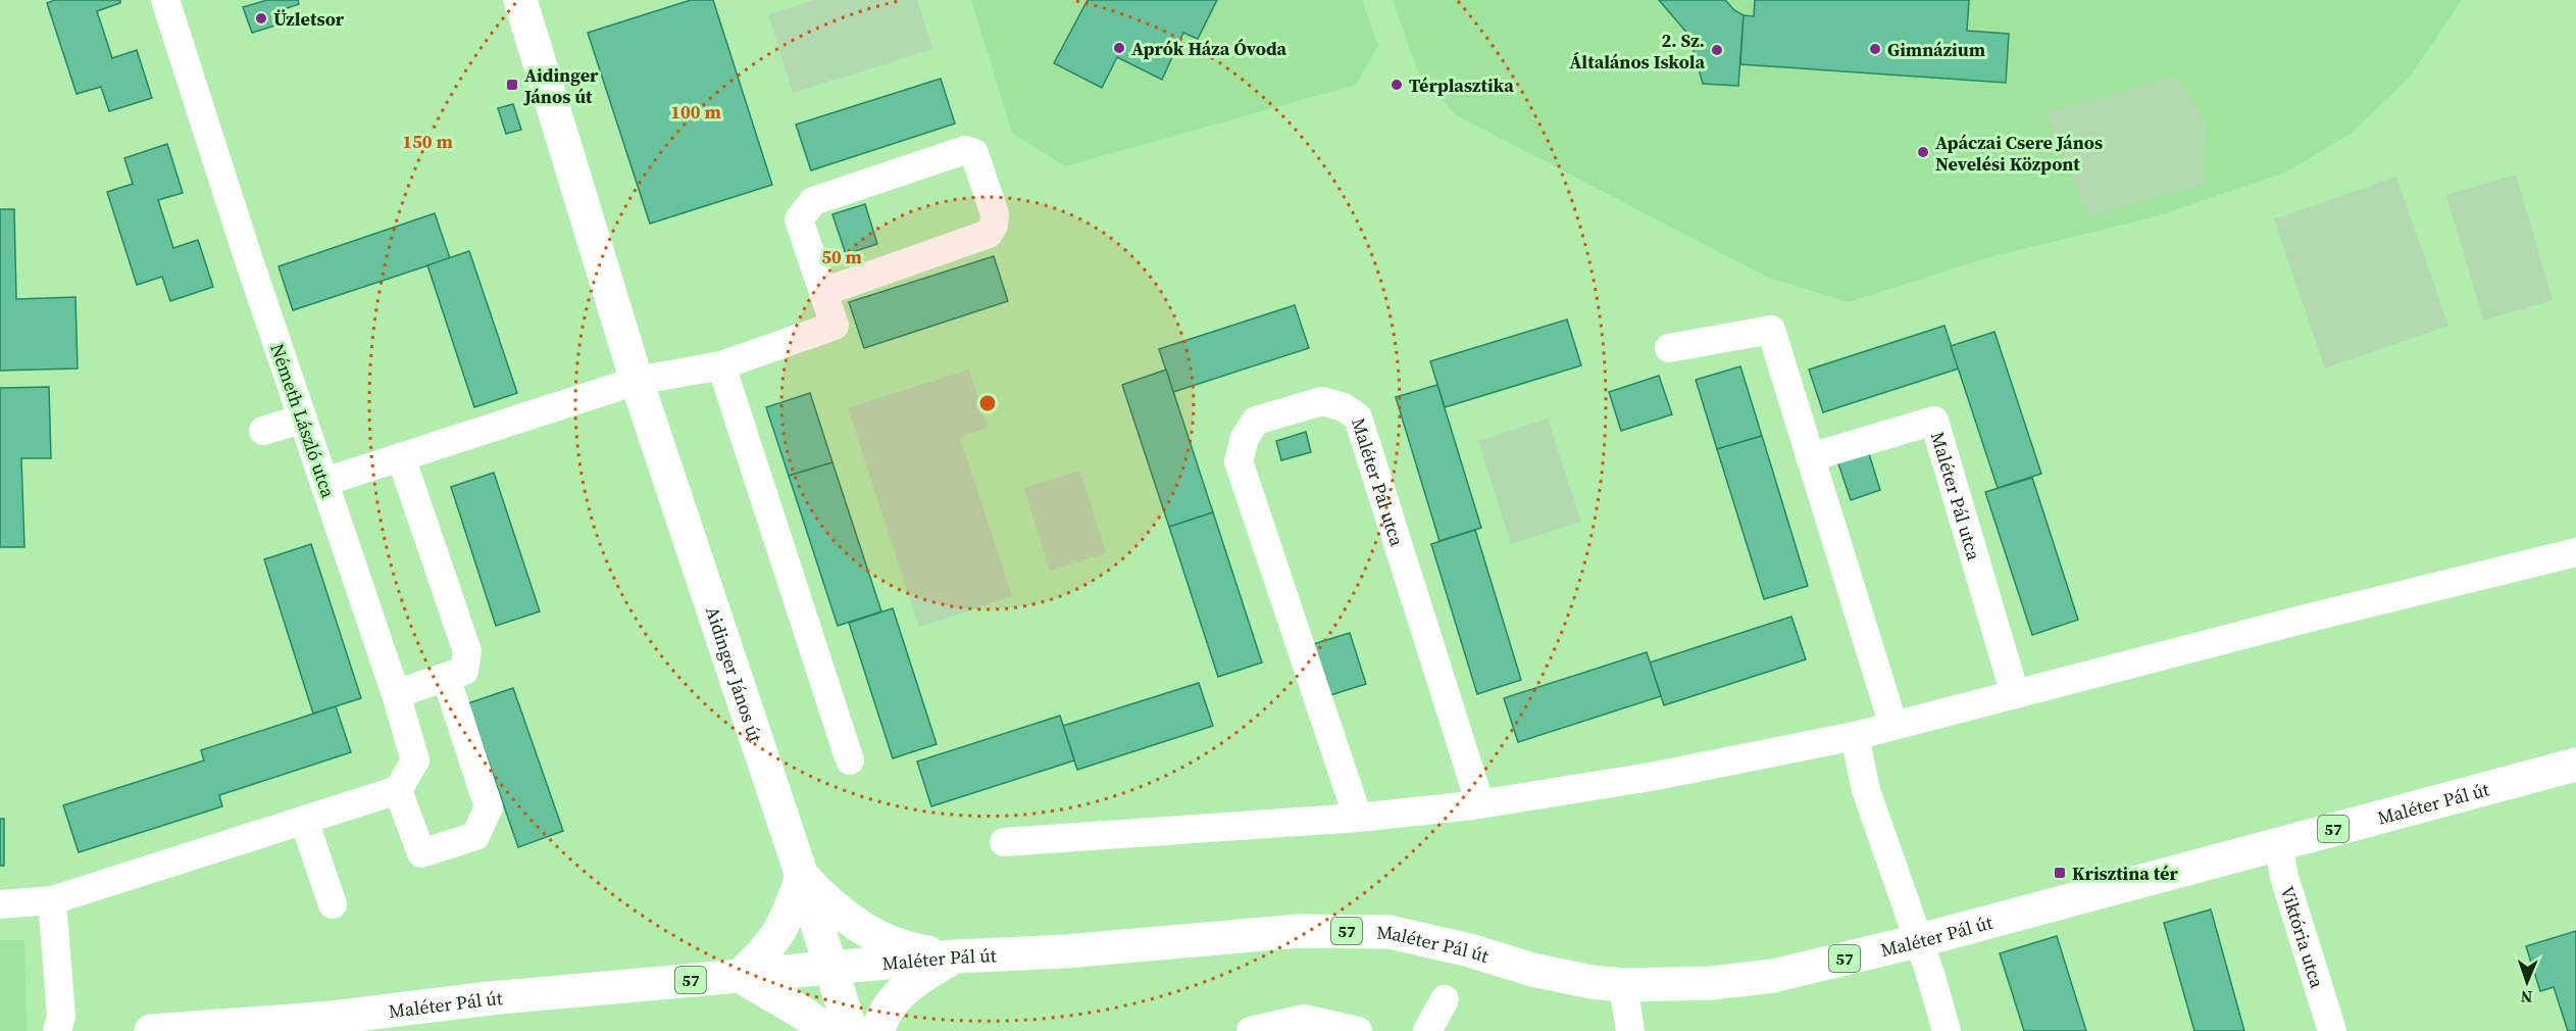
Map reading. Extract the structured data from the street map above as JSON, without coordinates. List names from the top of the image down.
{
  "streets": {
    "main road": ["Aidinger János út", "Maléter Pál út", "57"],
    "street": ["Németh László utca", "Maléter Pál utca", "Viktória utca"]
  },
  "crossings": [
    ["Aidinger János út", "Maléter Pál út"],
    ["Maléter Pál út", "Viktória utca"]
  ],
  "places": {
    "other": [
      "Üzletsor",
      "Aprók Háza Óvoda",
      "Gimnázium",
      "2. Sz. Általános Iskola",
      "Térplasztika",
      "Apáczai Csere János Nevelési Központ"
    ],
    "transit": ["Aidinger János út", "Krisztina tér"]
  },
  "north": "bottom",
  "rings": ["100 m", "150 m", "50 m"]
}
